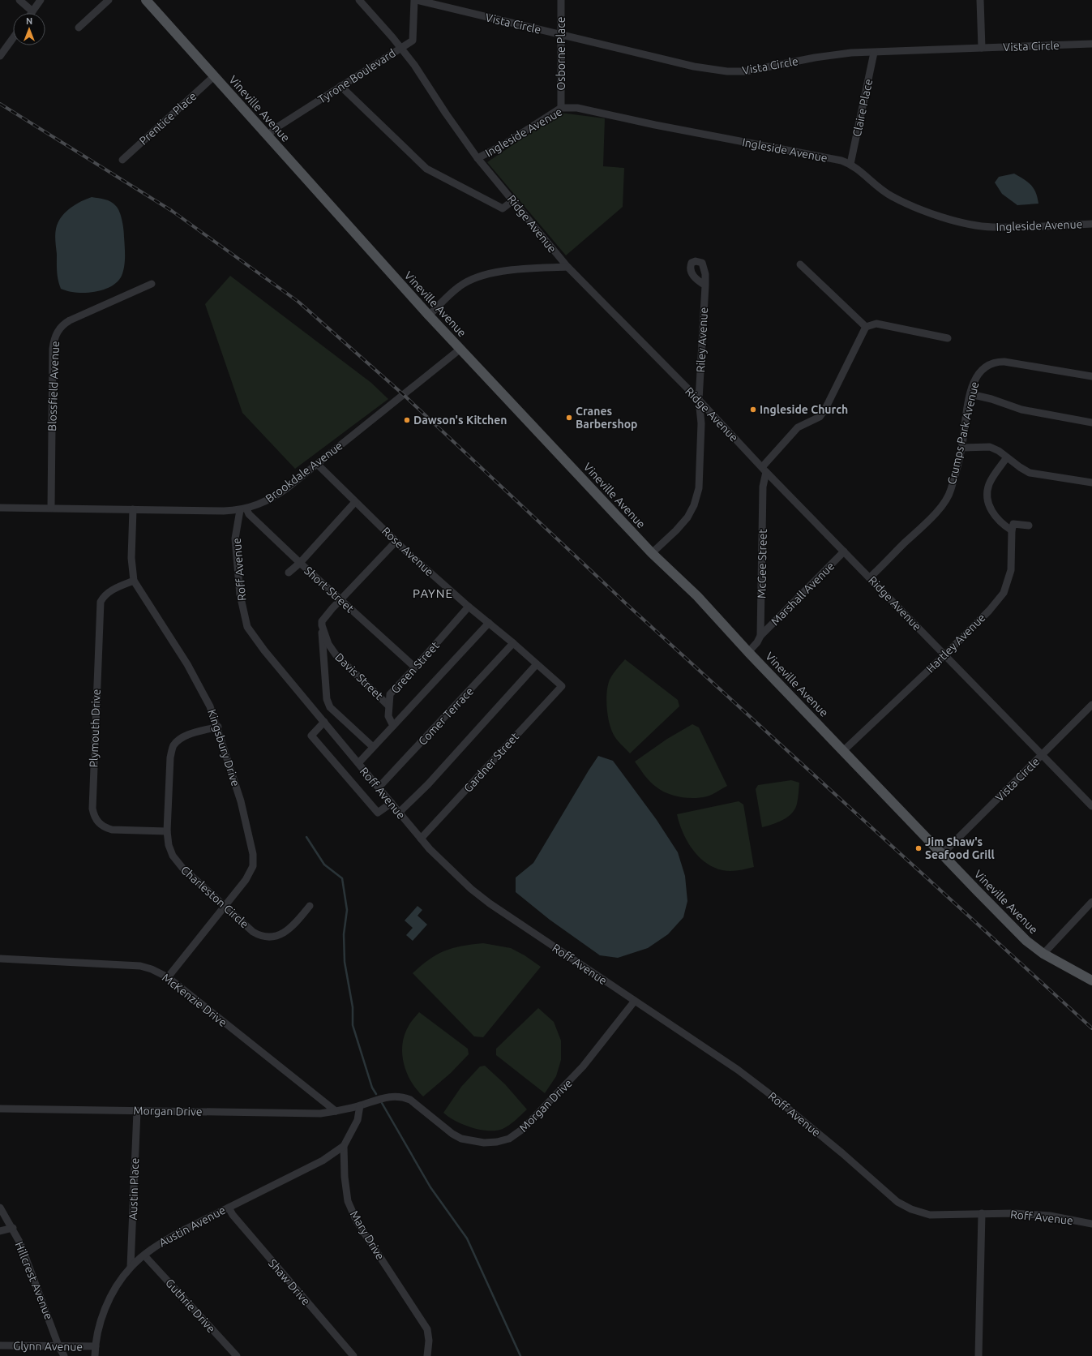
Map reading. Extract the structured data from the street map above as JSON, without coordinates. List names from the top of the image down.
{
  "streets": {
    "main road": ["Vineville Avenue"],
    "street": [
      "Vista Circle",
      "Osborne Place",
      "Tyrone Boulevard",
      "Claire Place",
      "Prentice Place",
      "Ingleside Avenue",
      "Ridge Avenue",
      "Riley Avenue",
      "Blossfield Avenue",
      "Crumps Park Avenue",
      "Brookdale Avenue",
      "Rose Avenue",
      "McGee Street",
      "Roff Avenue",
      "Short Street",
      "Marshall Avenue",
      "Hartley Avenue",
      "Green Street",
      "Davis Street",
      "Comer Terrace",
      "Plymouth Drive",
      "Kingsbury Drive",
      "Gardner Street",
      "Charleston Circle",
      "McKenzie Drive",
      "Morgan Drive",
      "Austin Place",
      "Austin Avenue",
      "Mary Drive",
      "Hillcrest Avenue",
      "Shaw Drive",
      "Guthrie Drive",
      "Glynn Avenue"
    ]
  },
  "crossings": [
    ["Vista Circle", "Osborne Place"],
    ["Vista Circle", "Tyrone Boulevard"],
    ["Vista Circle", "Claire Place"],
    ["Vista Circle", "Vineville Avenue"],
    ["Vista Circle", "Ridge Avenue"],
    ["Osborne Place", "Ingleside Avenue"],
    ["Tyrone Boulevard", "Vineville Avenue"],
    ["Tyrone Boulevard", "Ridge Avenue"],
    ["Claire Place", "Ingleside Avenue"],
    ["Vineville Avenue", "Prentice Place"],
    ["Vineville Avenue", "Riley Avenue"],
    ["Vineville Avenue", "Brookdale Avenue"],
    ["Vineville Avenue", "Hartley Avenue"],
    ["Ingleside Avenue", "Ridge Avenue"],
    ["Ridge Avenue", "Riley Avenue"],
    ["Ridge Avenue", "Crumps Park Avenue"],
    ["Ridge Avenue", "McGee Street"],
    ["Ridge Avenue", "Marshall Avenue"],
    ["Ridge Avenue", "Hartley Avenue"],
    ["Blossfield Avenue", "Brookdale Avenue"],
    ["Brookdale Avenue", "Rose Avenue"],
    ["Brookdale Avenue", "Roff Avenue"],
    ["Brookdale Avenue", "Short Street"],
    ["Brookdale Avenue", "Kingsbury Drive"],
    ["Rose Avenue", "Green Street"],
    ["Rose Avenue", "Comer Terrace"],
    ["Rose Avenue", "Gardner Street"],
    ["McGee Street", "Marshall Avenue"],
    ["Roff Avenue", "Short Street"],
    ["Roff Avenue", "Comer Terrace"],
    ["Roff Avenue", "Gardner Street"],
    ["Roff Avenue", "Morgan Drive"],
    ["Short Street", "Green Street"],
    ["Green Street", "Davis Street"],
    ["Plymouth Drive", "Kingsbury Drive"],
    ["Plymouth Drive", "Charleston Circle"],
    ["Kingsbury Drive", "Charleston Circle"],
    ["Kingsbury Drive", "McKenzie Drive"],
    ["McKenzie Drive", "Morgan Drive"],
    ["Morgan Drive", "Austin Place"],
    ["Austin Place", "Austin Avenue"],
    ["Austin Avenue", "Mary Drive"],
    ["Austin Avenue", "Shaw Drive"],
    ["Austin Avenue", "Guthrie Drive"],
    ["Austin Avenue", "Glynn Avenue"],
    ["Hillcrest Avenue", "Glynn Avenue"]
  ],
  "districts": ["PAYNE"],
  "places": [
    "Ingleside Church",
    "Cranes Barbershop",
    "Dawson's Kitchen",
    "Jim Shaw's Seafood Grill"
  ],
  "north": "top"
}
